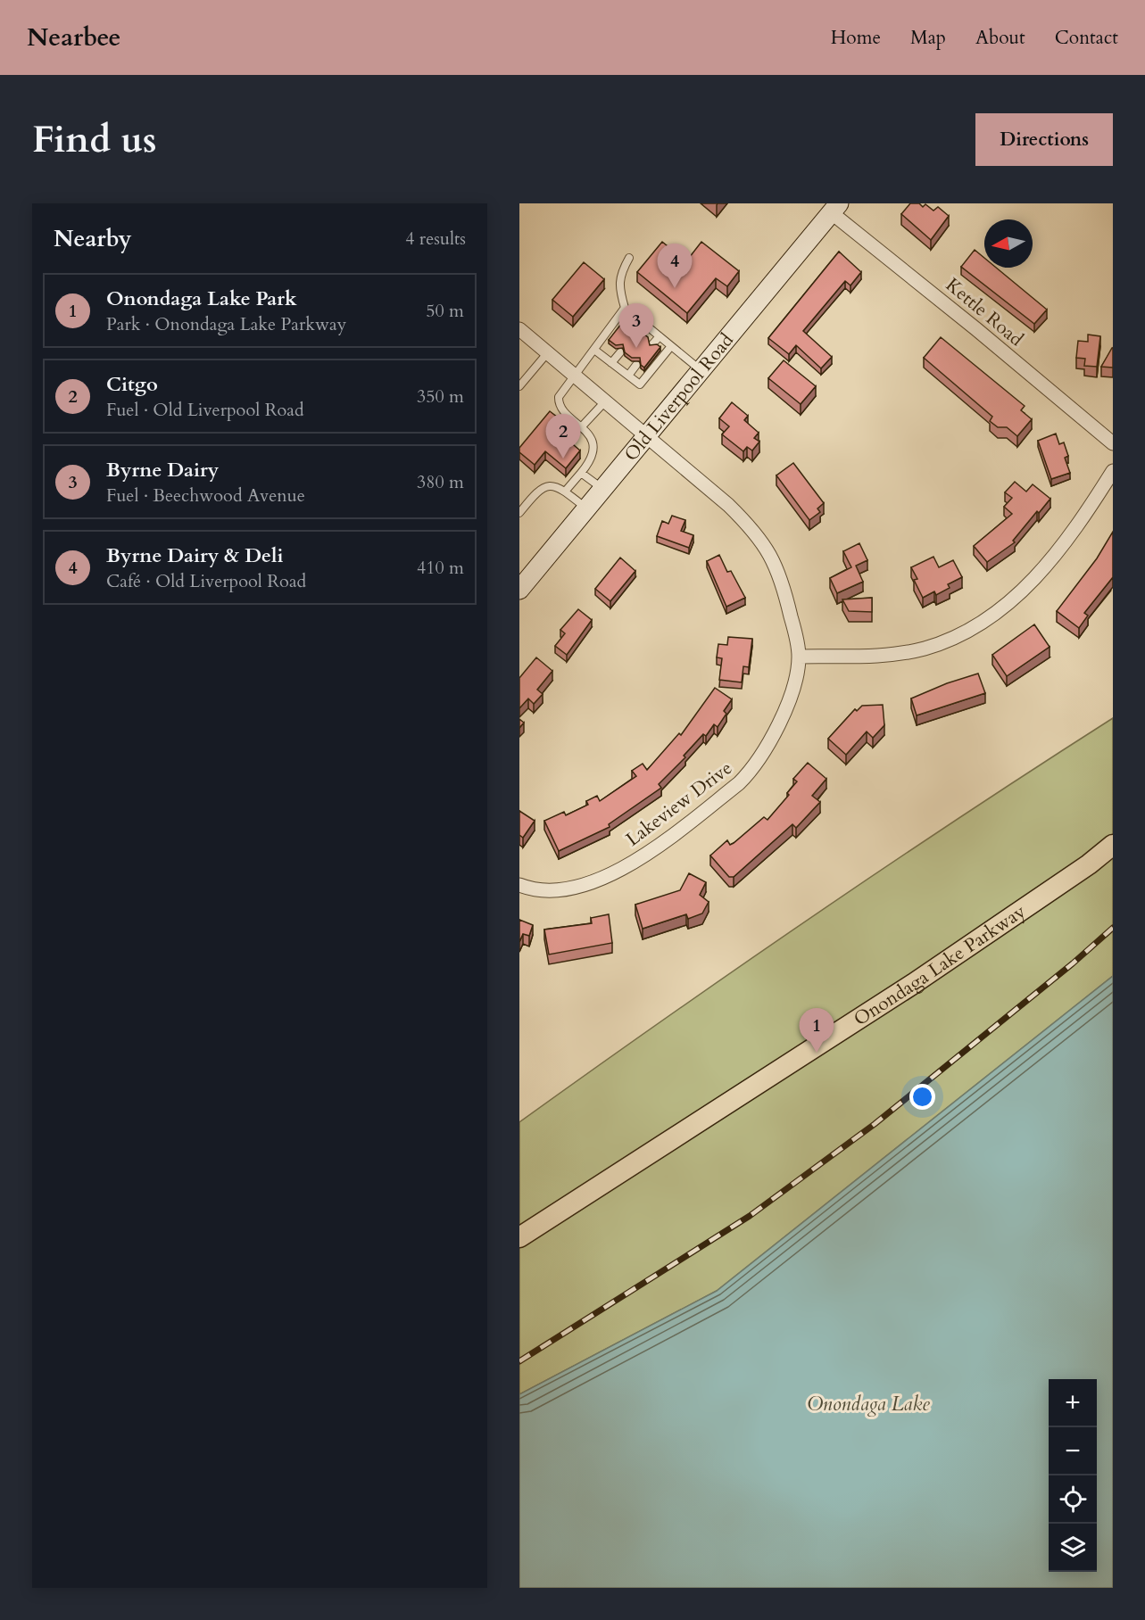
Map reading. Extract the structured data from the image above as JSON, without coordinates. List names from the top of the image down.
{
  "streets": {
    "main road": ["Old Liverpool Road", "Onondaga Lake Parkway"],
    "street": ["Kettle Road", "Lakeview Drive"]
  },
  "crossings": [
    ["Kettle Road", "Old Liverpool Road"],
    ["Old Liverpool Road", "Lakeview Drive"]
  ],
  "water": ["Onondaga Lake"],
  "north": "left",
  "page": {
    "header": "Nearbee",
    "nav": [
      "Home",
      "Map",
      "About",
      "Contact"
    ],
    "buttons": "Directions",
    "title": "Find us",
    "heading": ["Nearby", "4 results"],
    "pins": [
      "4",
      "3",
      "2",
      "1"
    ],
    "list": [
      {
        "mark": "1",
        "name": "Onondaga Lake Park",
        "note": "Park · Onondaga Lake Parkway",
        "value": "50 m"
      },
      {
        "mark": "2",
        "name": "Citgo",
        "note": "Fuel · Old Liverpool Road",
        "value": "350 m"
      },
      {
        "mark": "3",
        "name": "Byrne Dairy",
        "note": "Fuel · Beechwood Avenue",
        "value": "380 m"
      },
      {
        "mark": "4",
        "name": "Byrne Dairy & Deli",
        "note": "Café · Old Liverpool Road",
        "value": "410 m"
      }
    ],
    "map_buttons": ["+", "−"]
  }
}
